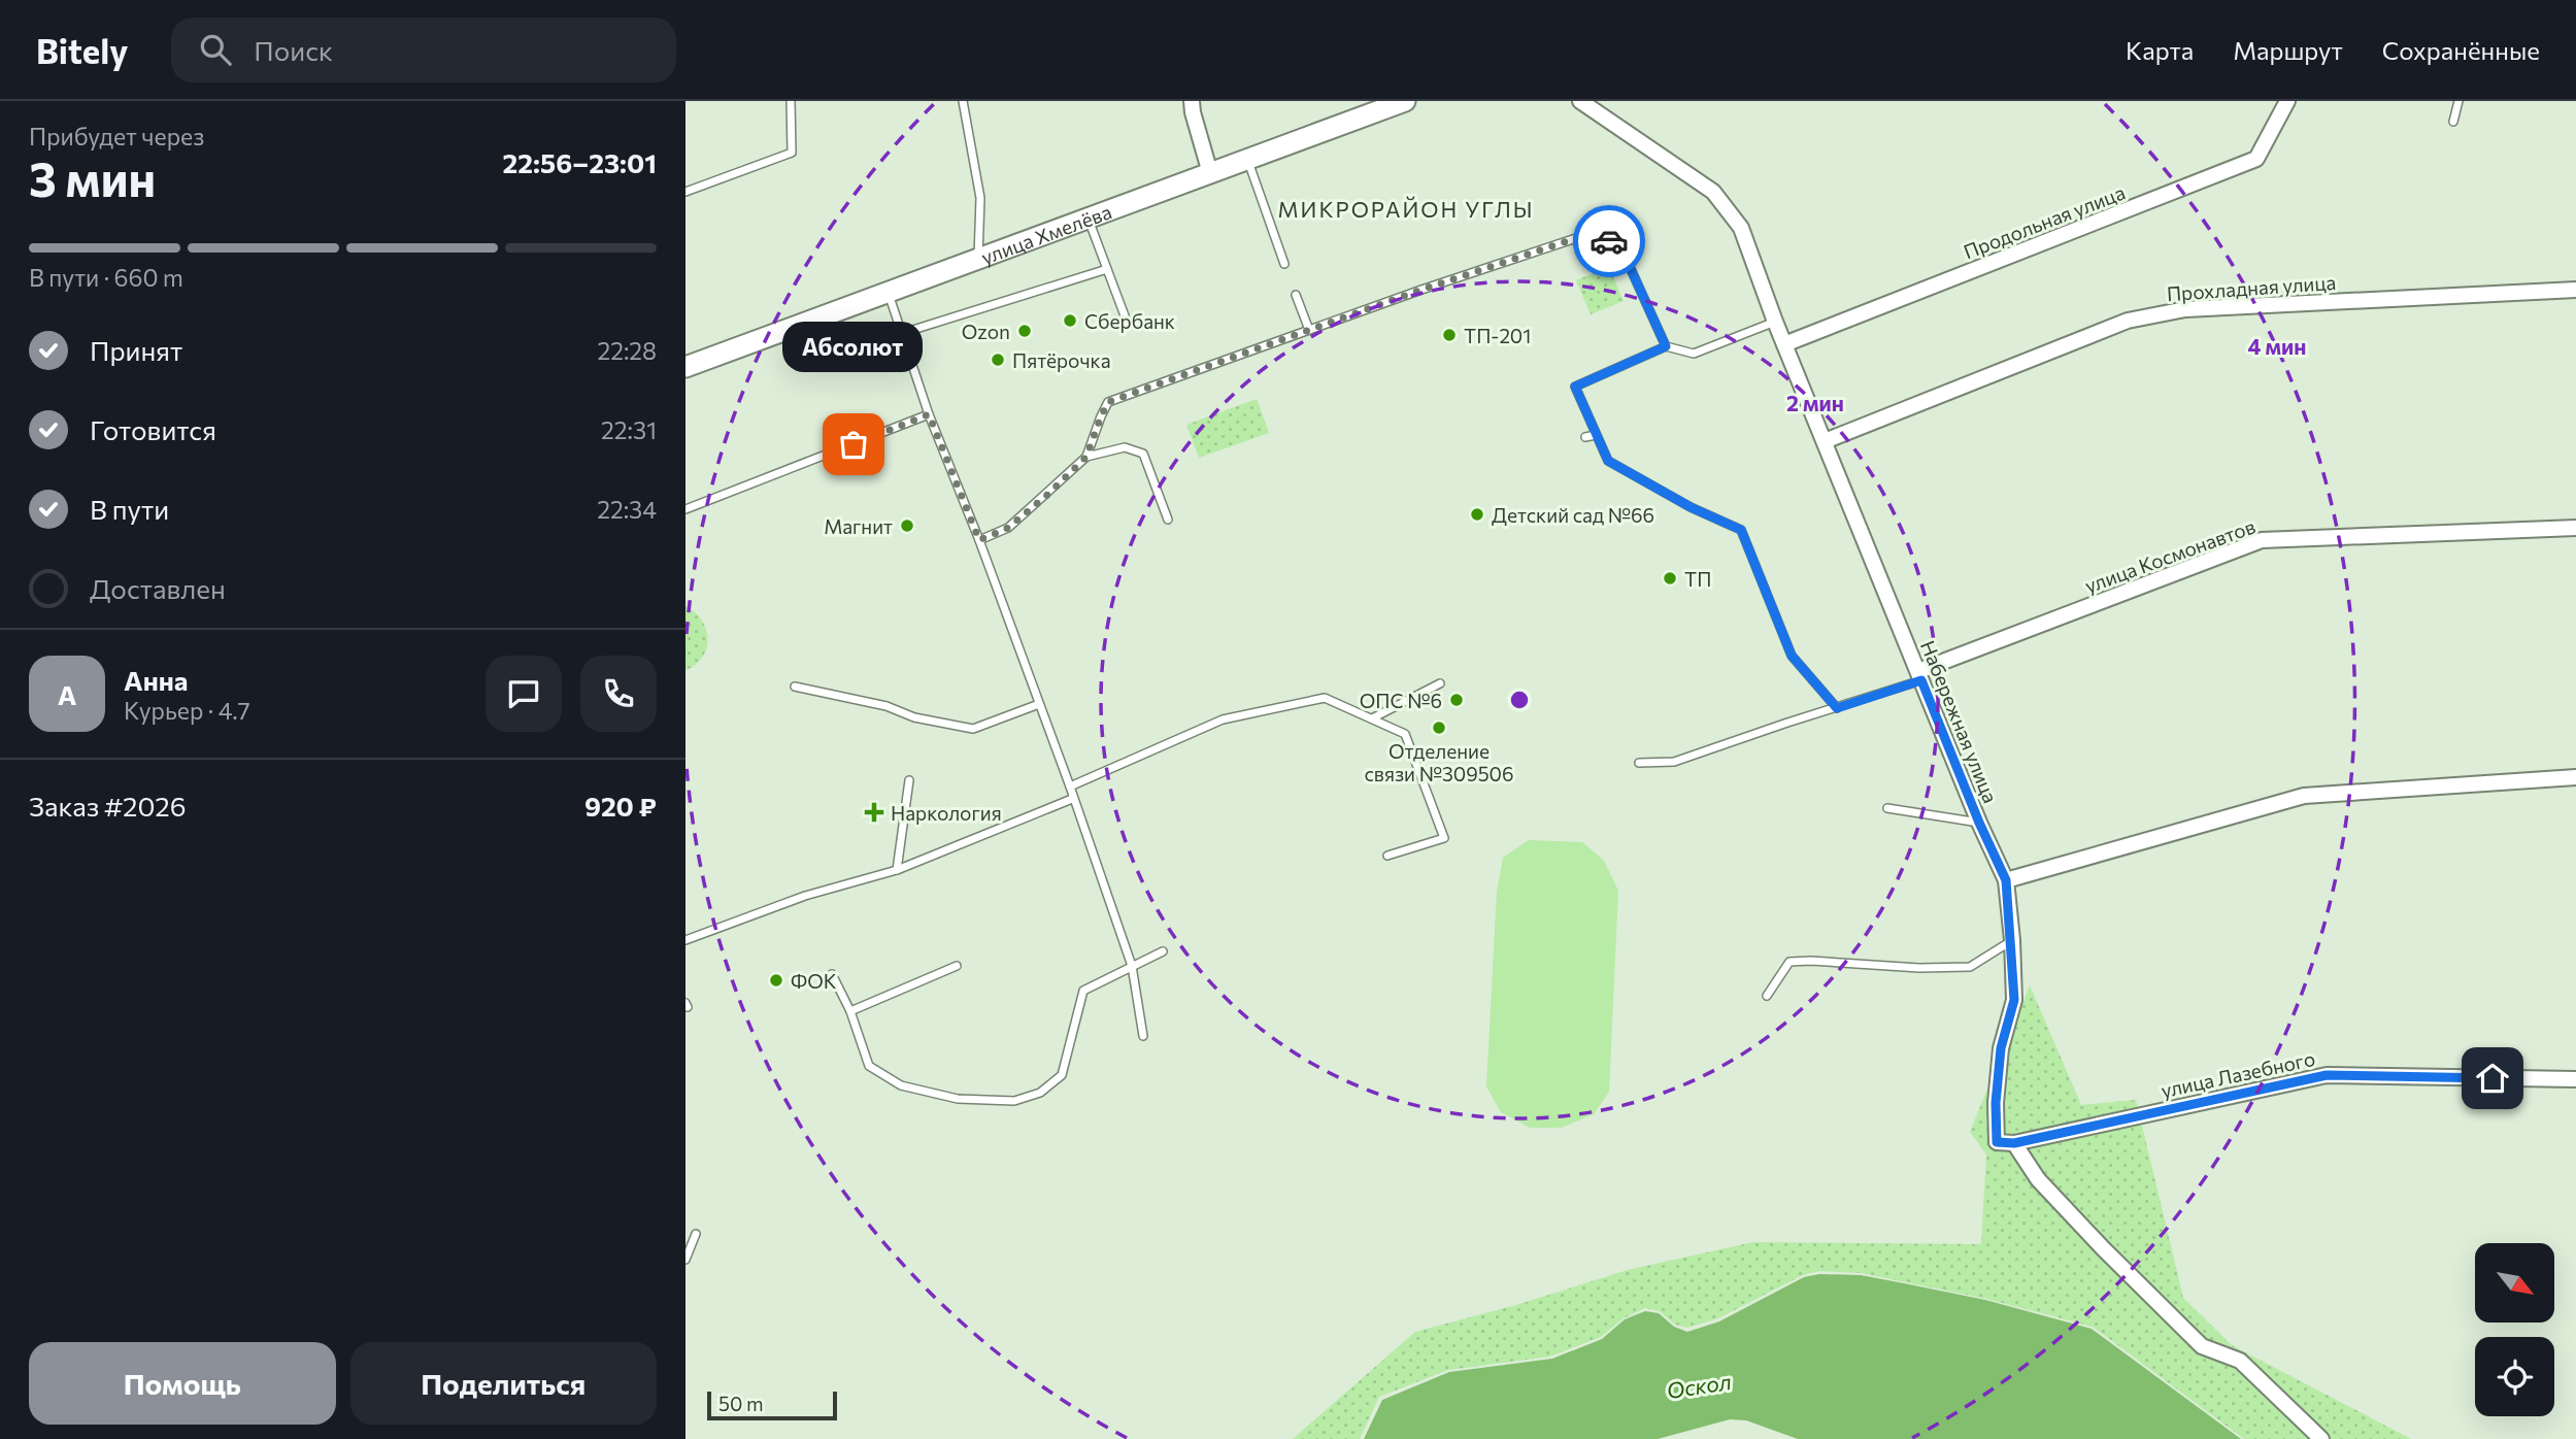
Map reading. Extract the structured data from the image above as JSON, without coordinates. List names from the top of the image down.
{
  "streets": {
    "main road": ["улица Хмелёва"],
    "street": [
      "Продольная улица",
      "Прохладная улица",
      "улица Космонавтов",
      "Набережная улица",
      "улица Лазебного"
    ]
  },
  "crossings": [
    ["Продольная улица", "Набережная улица"],
    ["Прохладная улица", "Набережная улица"],
    ["улица Космонавтов", "Набережная улица"],
    ["Набережная улица", "улица Лазебного"]
  ],
  "districts": ["МИКРОРАЙОН УГЛЫ"],
  "water": ["Оскол"],
  "places": {
    "other": [
      "Сбербанк",
      "Ozon",
      "ТП-201",
      "Пятёрочка",
      "Абсолют",
      "Детский сад №66",
      "Магнит",
      "ТП",
      "ОПС №6",
      "Отделение связи №309506",
      "ФОК"
    ],
    "health": ["Наркология"]
  },
  "scale_bar": "50 m",
  "north": "bottom right",
  "page": {
    "header": "Bitely",
    "search": "Поиск",
    "nav": ["Карта", "Маршрут", "Сохранённые"],
    "heading": ["3 мин", "Прибудет через", "22:56–23:01"],
    "panel": [
      "Анна",
      "Курьер · 4.7",
      "Заказ #2026",
      "920 ₽"
    ],
    "bar": "В пути · 660 m",
    "list": [
      ["Принят", "22:28"],
      ["Готовится", "22:31"],
      ["В пути", "22:34"],
      "Доставлен"
    ],
    "bubble": "Абсолют",
    "round": "А",
    "buttons": ["Помощь", "Поделиться"],
    "scale": "50 m"
  },
  "rings": ["4 мин", "2 мин"]
}
